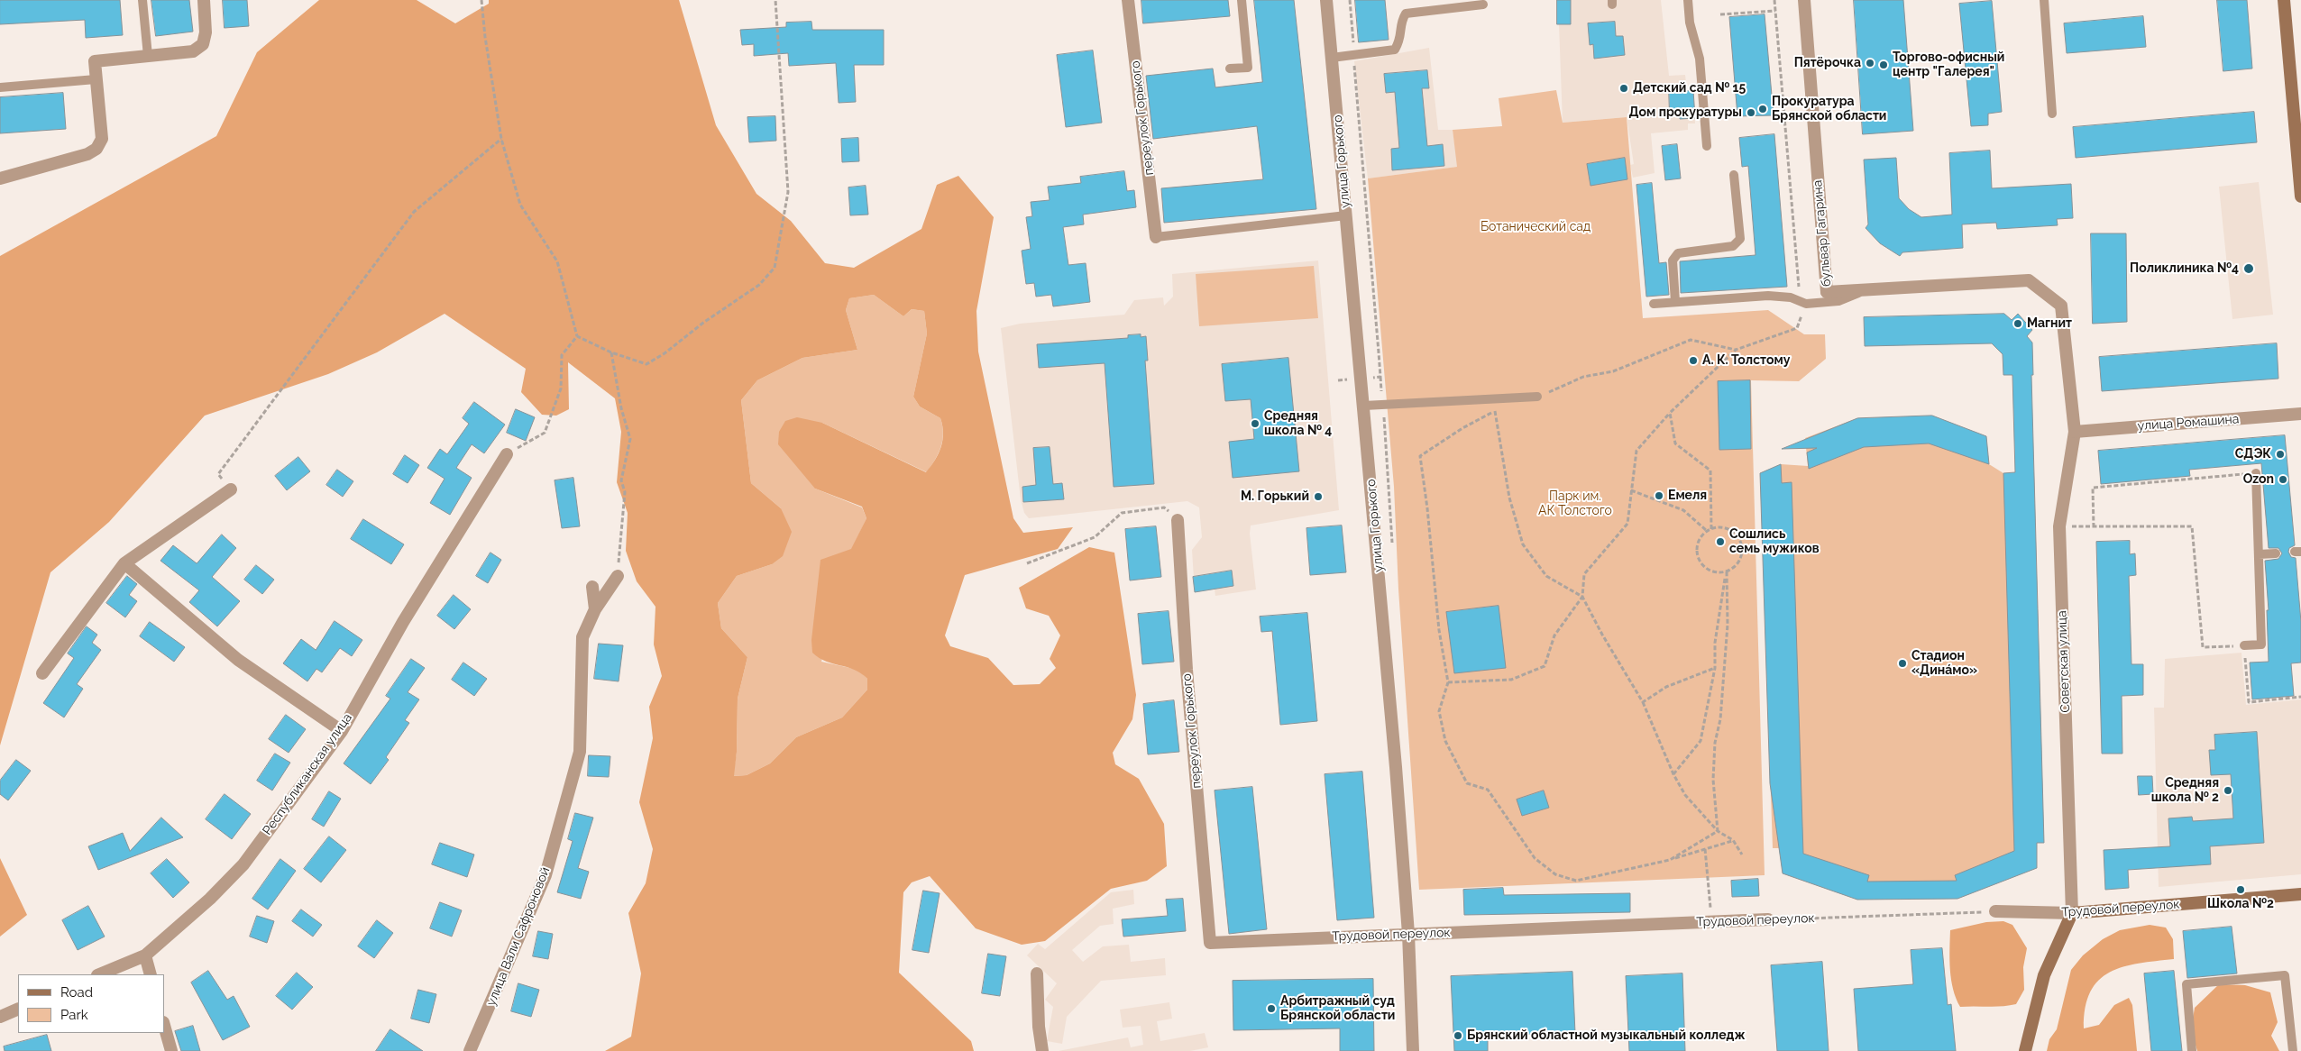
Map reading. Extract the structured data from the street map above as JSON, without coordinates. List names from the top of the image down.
{
  "streets": {
    "main road": ["Советская улица", "Трудовой переулок"],
    "street": [
      "переулок Горького",
      "улица Горького",
      "бульвар Гагарина",
      "улица Ромашина",
      "Республиканская улица",
      "улица Вали Сафроновой"
    ]
  },
  "crossings": [
    ["переулок Горького", "Трудовой переулок"],
    ["улица Горького", "Трудовой переулок"],
    ["бульвар Гагарина", "Советская улица"],
    ["улица Ромашина", "Советская улица"],
    ["Советская улица", "Трудовой переулок"]
  ],
  "parks": ["Ботанический сад", "Парк им. АК Толстого"],
  "places": [
    "Пятёрочка",
    "Торгово-офисный центр \"Галерея\"",
    "Детский сад № 15",
    "Прокуратура Брянской области",
    "Дом прокуратуры",
    "Поликлиника №4",
    "Магнит",
    "А. К. Толстому",
    "Средняя школа № 4",
    "СДЭК",
    "Ozon",
    "Емеля",
    "М. Горький",
    "Сошлись семь мужиков",
    "Стадион «Дина́мо»",
    "Средняя школа № 2",
    "Школа №2",
    "Арбитражный суд Брянской области",
    "Брянский областной музыкальный колледж"
  ],
  "legend": ["Road", "Park"]
}
